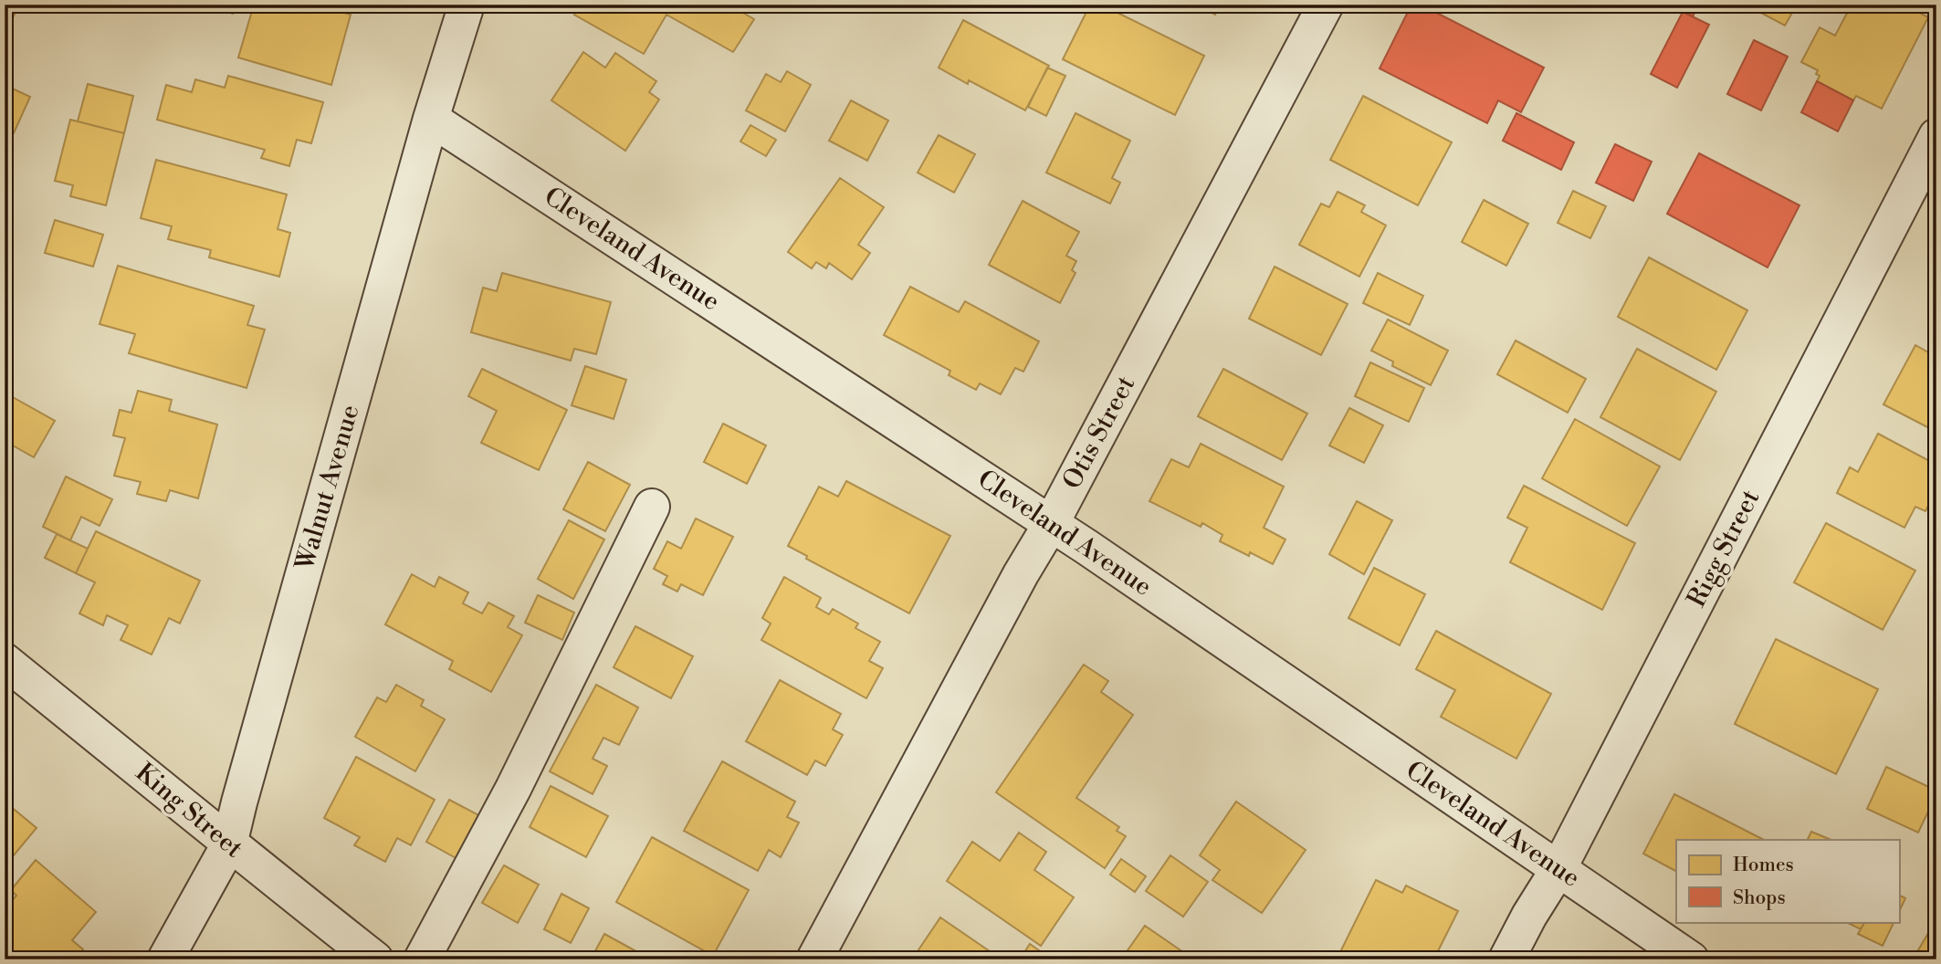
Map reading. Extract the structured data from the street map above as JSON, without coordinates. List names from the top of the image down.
{
  "streets": {
    "street": [
      "Cleveland Avenue",
      "Otis Street",
      "Walnut Avenue",
      "Rigg Street",
      "King Street"
    ]
  },
  "crossings": [
    ["Cleveland Avenue", "Otis Street"],
    ["Cleveland Avenue", "Walnut Avenue"],
    ["Cleveland Avenue", "Rigg Street"],
    ["Walnut Avenue", "King Street"]
  ],
  "legend": ["Homes", "Shops"]
}
